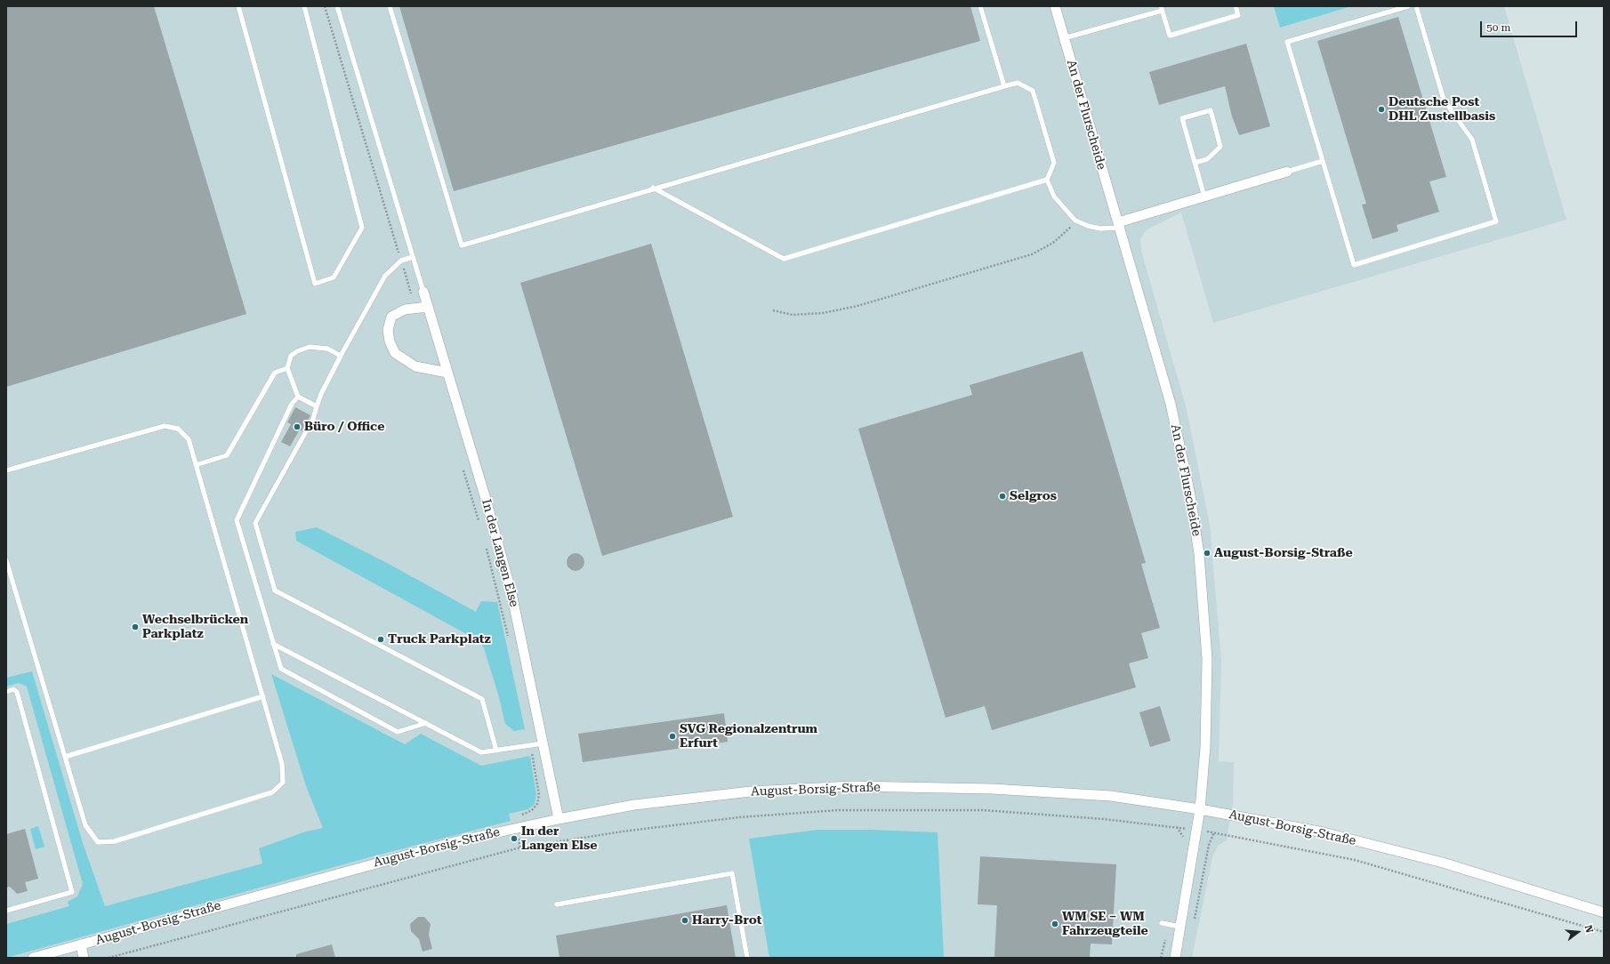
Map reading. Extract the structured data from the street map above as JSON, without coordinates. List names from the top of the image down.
{
  "streets": {
    "street": ["An der Flurscheide", "In der Langen Else", "August-Borsig-Straße"]
  },
  "crossings": [
    ["An der Flurscheide", "August-Borsig-Straße"],
    ["In der Langen Else", "August-Borsig-Straße"]
  ],
  "places": [
    "Deutsche Post DHL Zustellbasis",
    "Büro / Office",
    "Selgros",
    "August-Borsig-Straße",
    "Wechselbrücken Parkplatz",
    "Truck Parkplatz",
    "SVG Regionalzentrum Erfurt",
    "In der Langen Else",
    "Harry-Brot",
    "WM SE – WM Fahrzeugteile"
  ],
  "scale_bar": "50 m",
  "north": "right"
}
